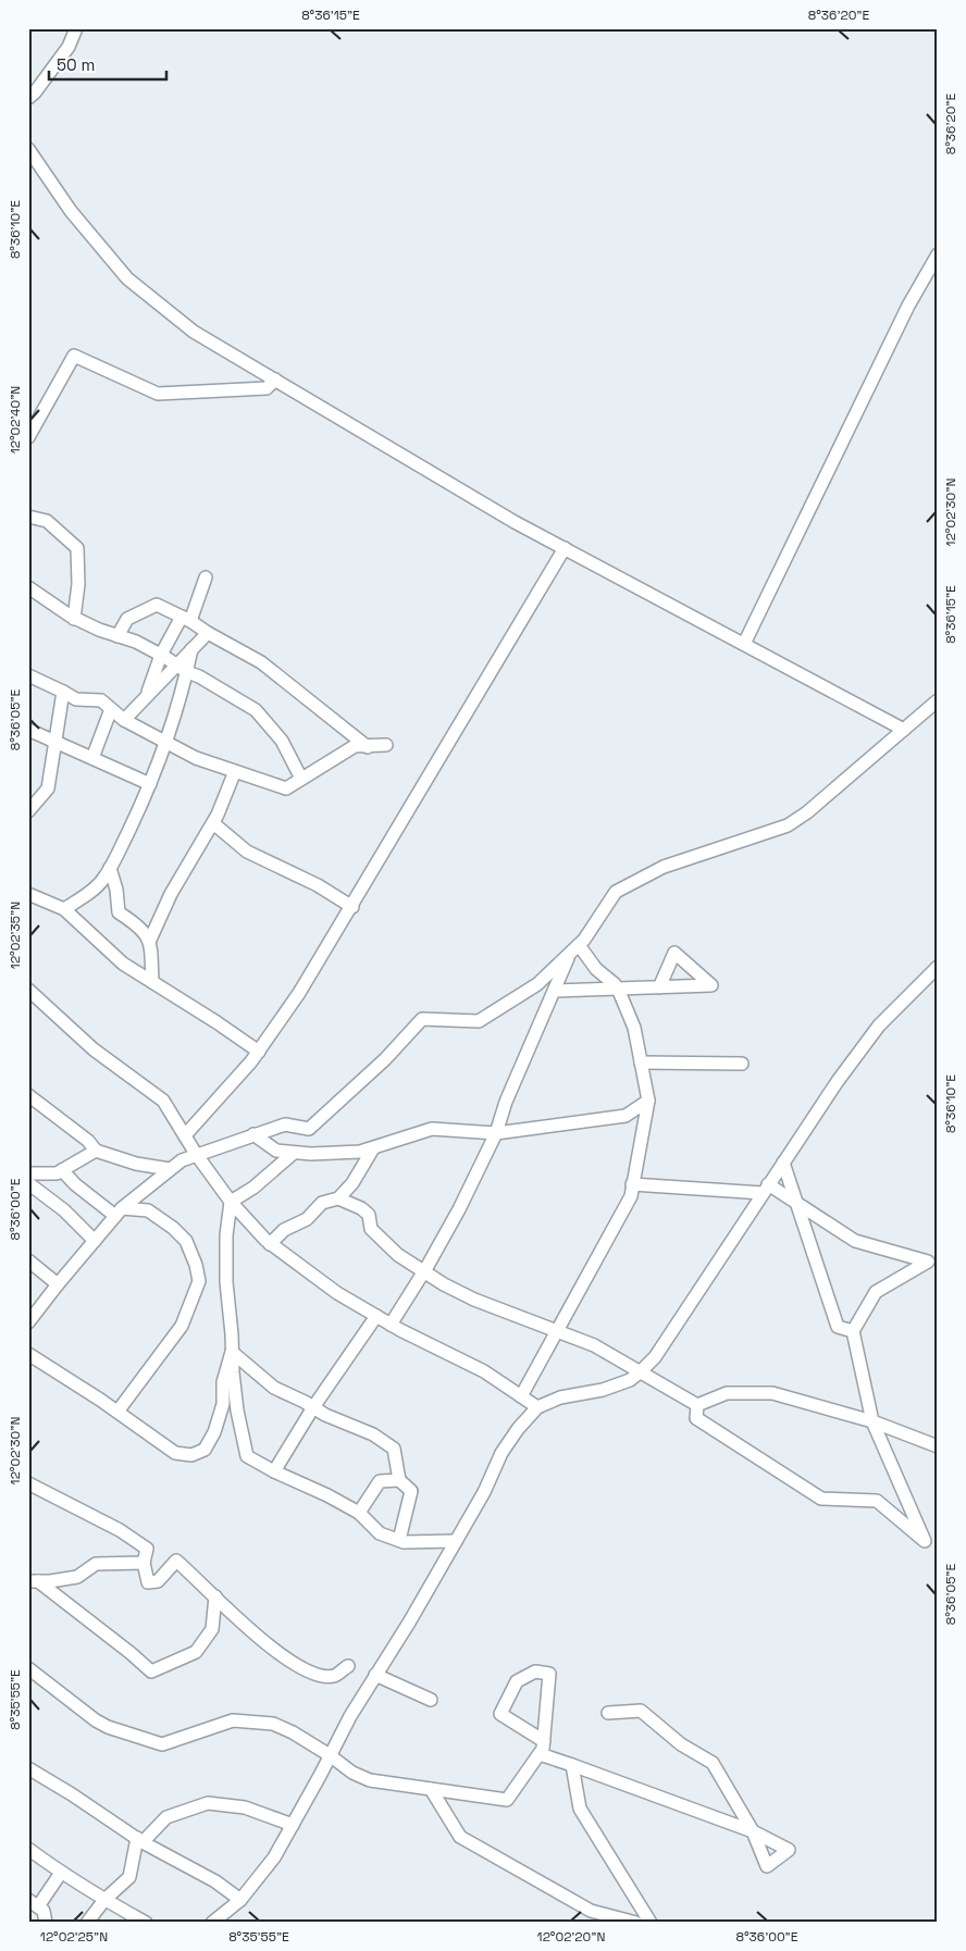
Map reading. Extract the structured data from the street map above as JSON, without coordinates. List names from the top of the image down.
{
  "scale_bar": "50 m",
  "coordinates": [
    "8°36'15\"E",
    "8°36'20\"E",
    "8°36'10\"E",
    "12°02'40\"N",
    "12°02'30\"N",
    "8°36'05\"E",
    "12°02'35\"N",
    "8°36'00\"E",
    "8°35'55\"E",
    "12°02'25\"N",
    "12°02'20\"N"
  ]
}
